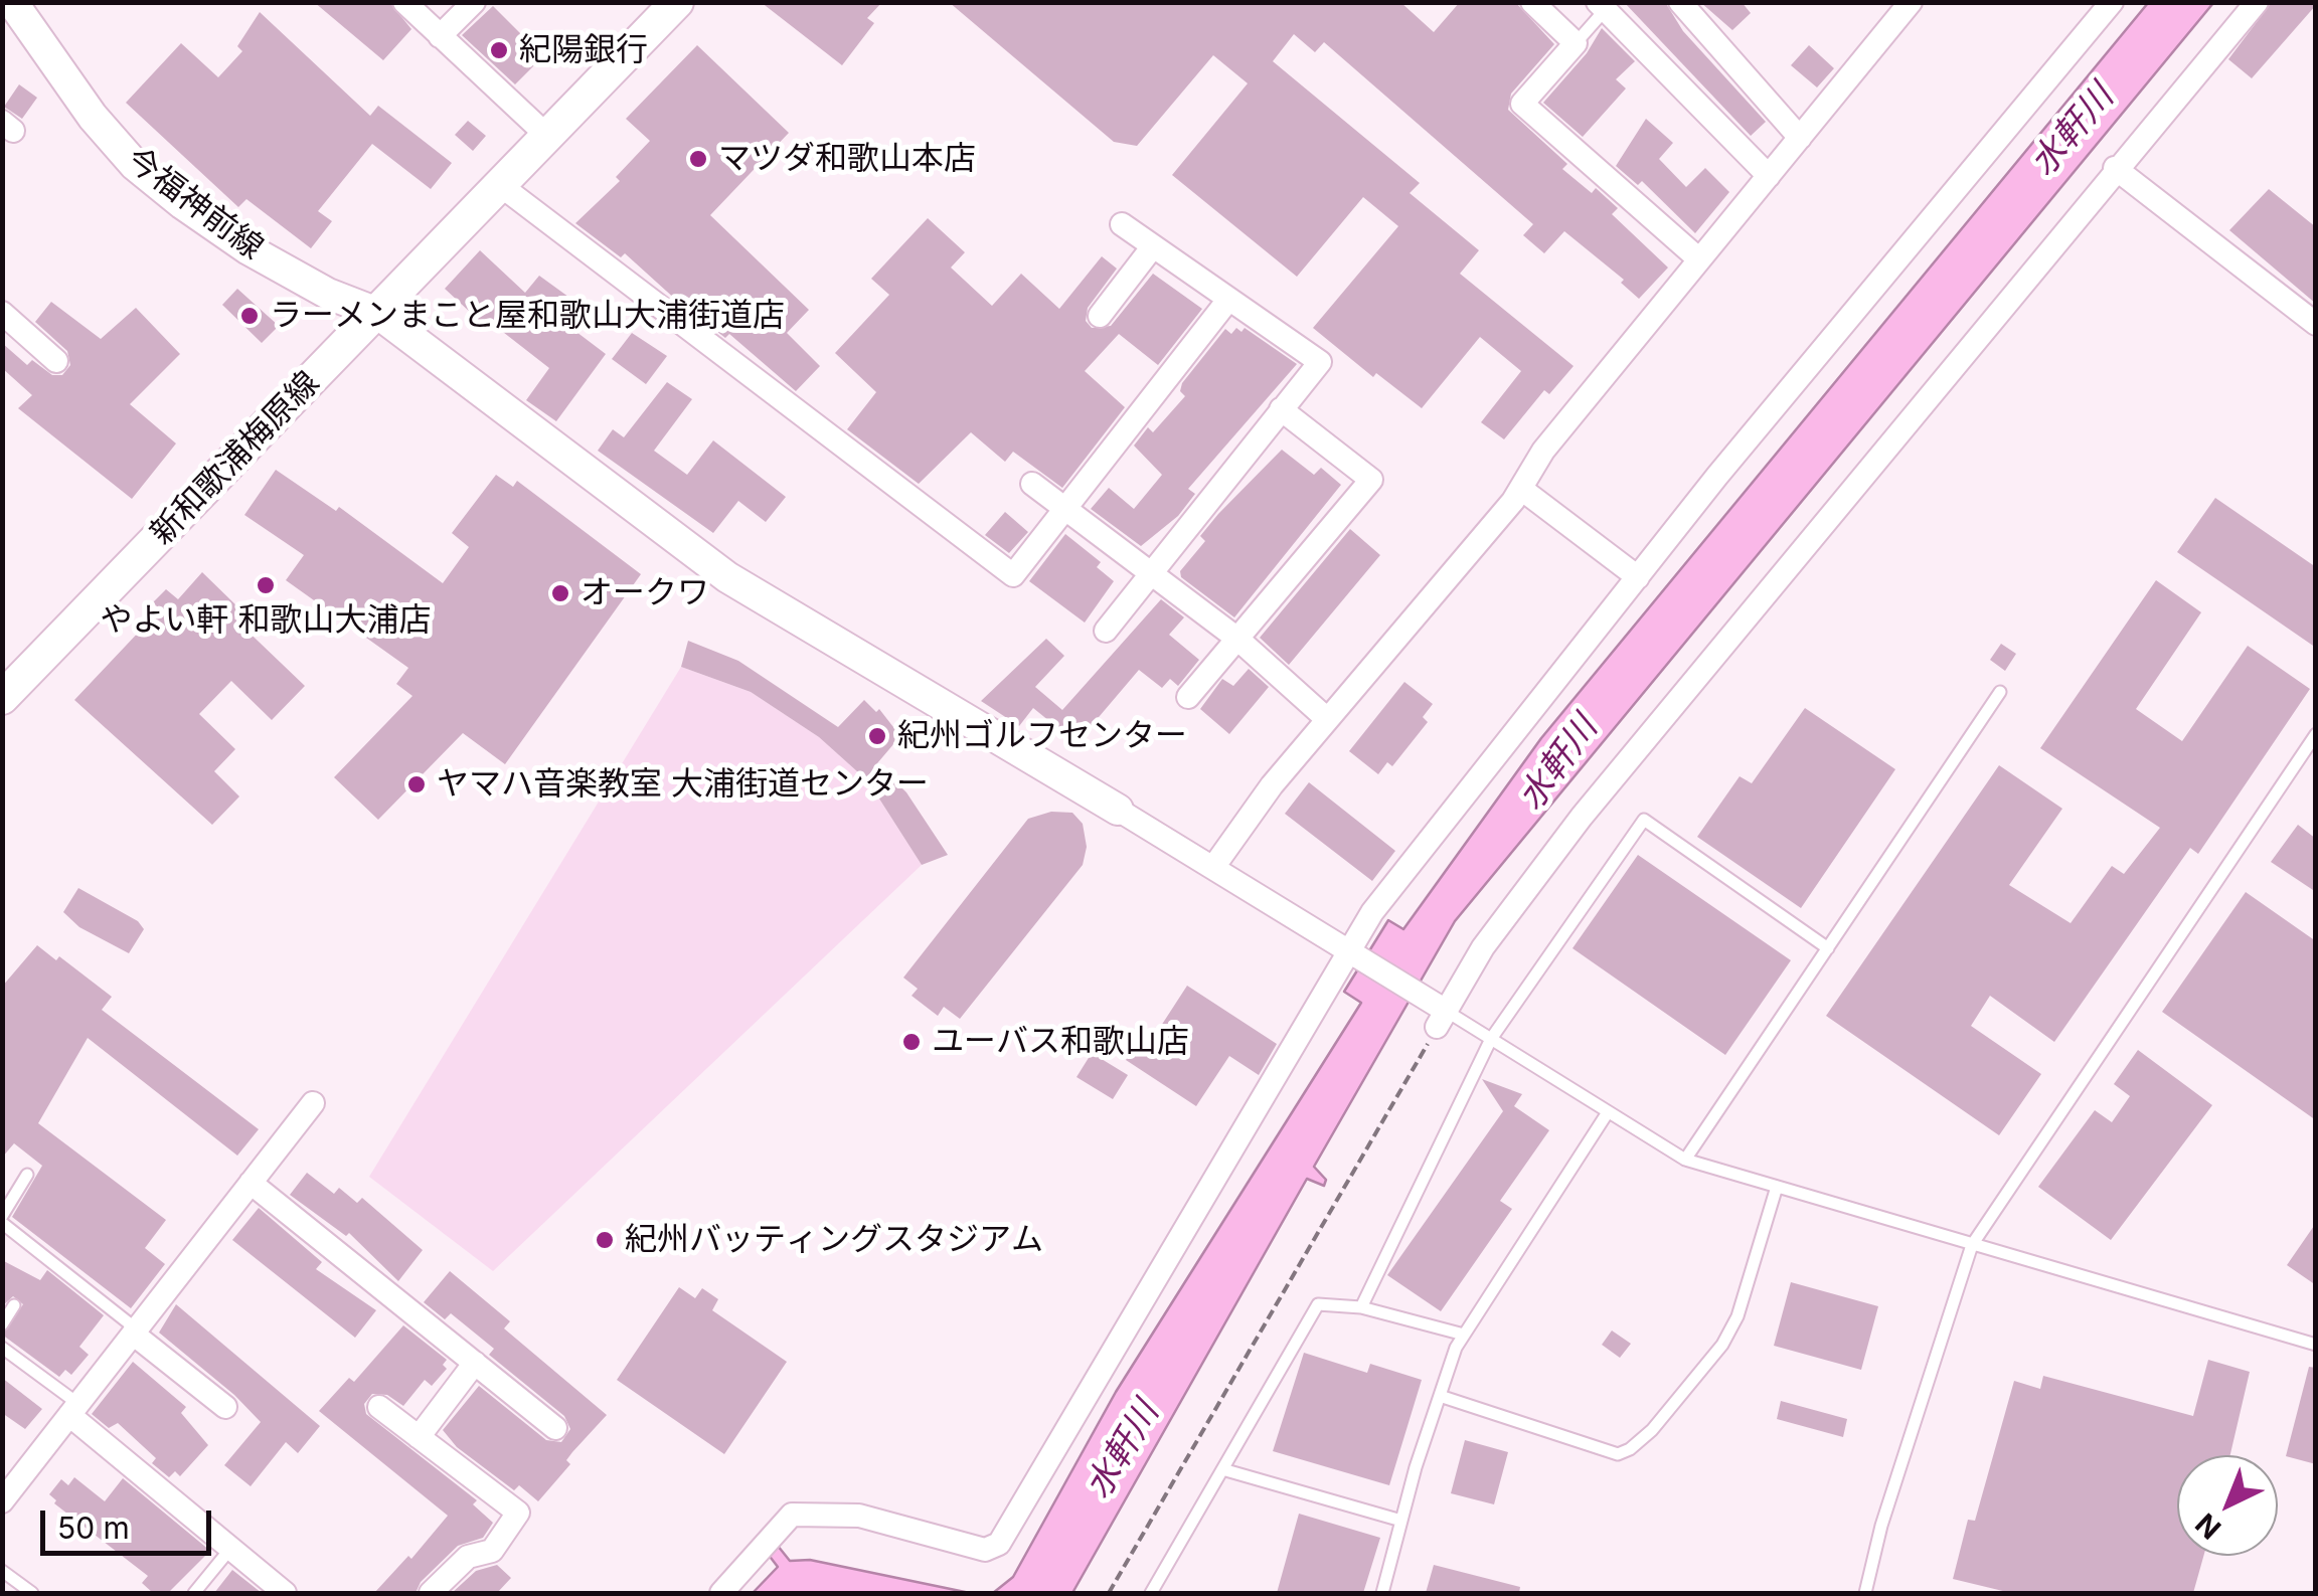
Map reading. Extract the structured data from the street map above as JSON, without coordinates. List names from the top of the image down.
{
  "streets": {
    "main road": ["新和歌浦梅原線"],
    "street": ["今福神前線"]
  },
  "crossings": [
    ["今福神前線", "新和歌浦梅原線"]
  ],
  "water": ["水軒川"],
  "places": [
    "紀陽銀行",
    "マツダ和歌山本店",
    "ラーメンまこと屋和歌山大浦街道店",
    "やよい軒 和歌山大浦店",
    "オークワ",
    "紀州ゴルフセンター",
    "ヤマハ音楽教室 大浦街道センター",
    "ユーバス和歌山店",
    "紀州バッティングスタジアム"
  ],
  "scale_bar": "50 m",
  "north": "bottom left"
}
